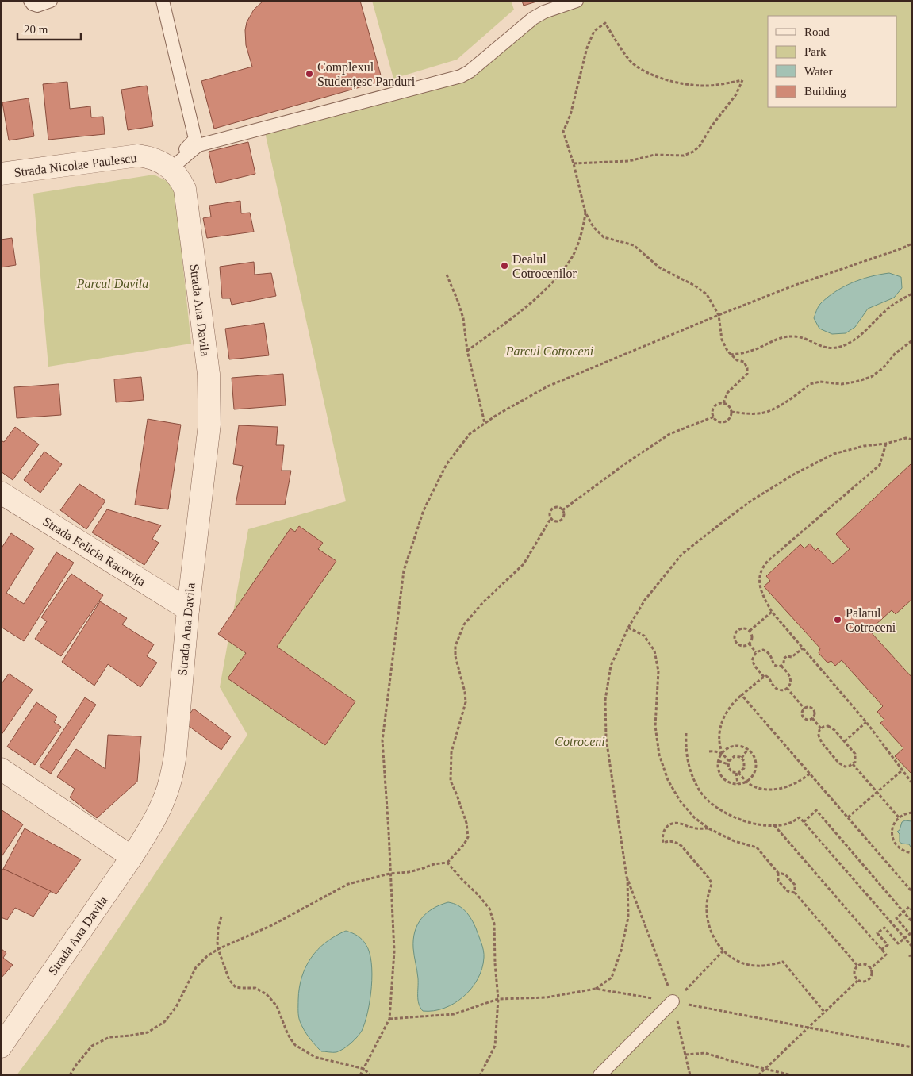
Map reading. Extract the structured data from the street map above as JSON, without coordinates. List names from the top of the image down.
{
  "streets": {
    "street": ["Strada Nicolae Paulescu", "Strada Ana Davila", "Strada Felicia Racovița"]
  },
  "crossings": [
    ["Strada Nicolae Paulescu", "Strada Ana Davila"],
    ["Strada Ana Davila", "Strada Felicia Racovița"]
  ],
  "parks": ["Parcul Davila", "Parcul Cotroceni", "Cotroceni"],
  "places": ["Complexul Studențesc Panduri", "Dealul Cotrocenilor", "Palatul Cotroceni"],
  "legend": [
    "Road",
    "Park",
    "Water",
    "Building"
  ],
  "scale_bar": "20 m"
}
